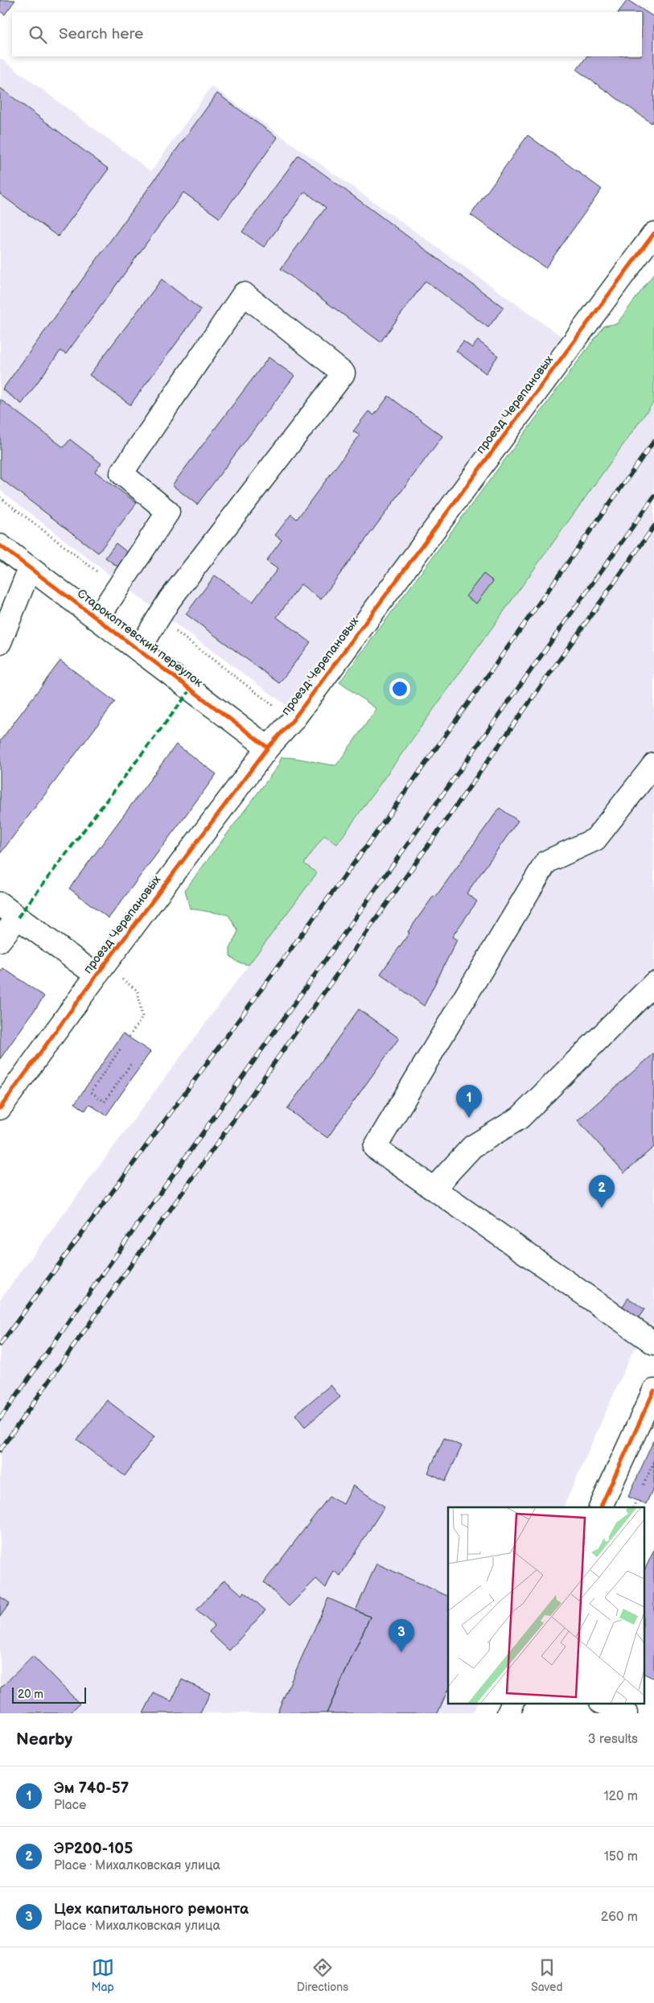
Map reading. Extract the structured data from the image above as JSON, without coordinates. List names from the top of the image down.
{
  "streets": {
    "street": ["проезд Черепановых", "Старокоптевский переулок"]
  },
  "crossings": [
    ["проезд Черепановых", "Старокоптевский переулок"]
  ],
  "scale_bar": "20 m",
  "page": {
    "search": "Search here",
    "pins": ["1", "2", "3"],
    "scale": "20 m",
    "heading": ["Nearby", "3 results"],
    "list": [
      {
        "mark": "1",
        "name": "Эм 740-57",
        "note": "Place",
        "value": "120 m"
      },
      {
        "mark": "2",
        "name": "ЭР200-105",
        "note": "Place · Михалковская улица",
        "value": "150 m"
      },
      {
        "mark": "3",
        "name": "Цех капитального ремонта",
        "note": "Place · Михалковская улица",
        "value": "260 m"
      }
    ],
    "nav": ["Map", "Directions", "Saved"]
  }
}
